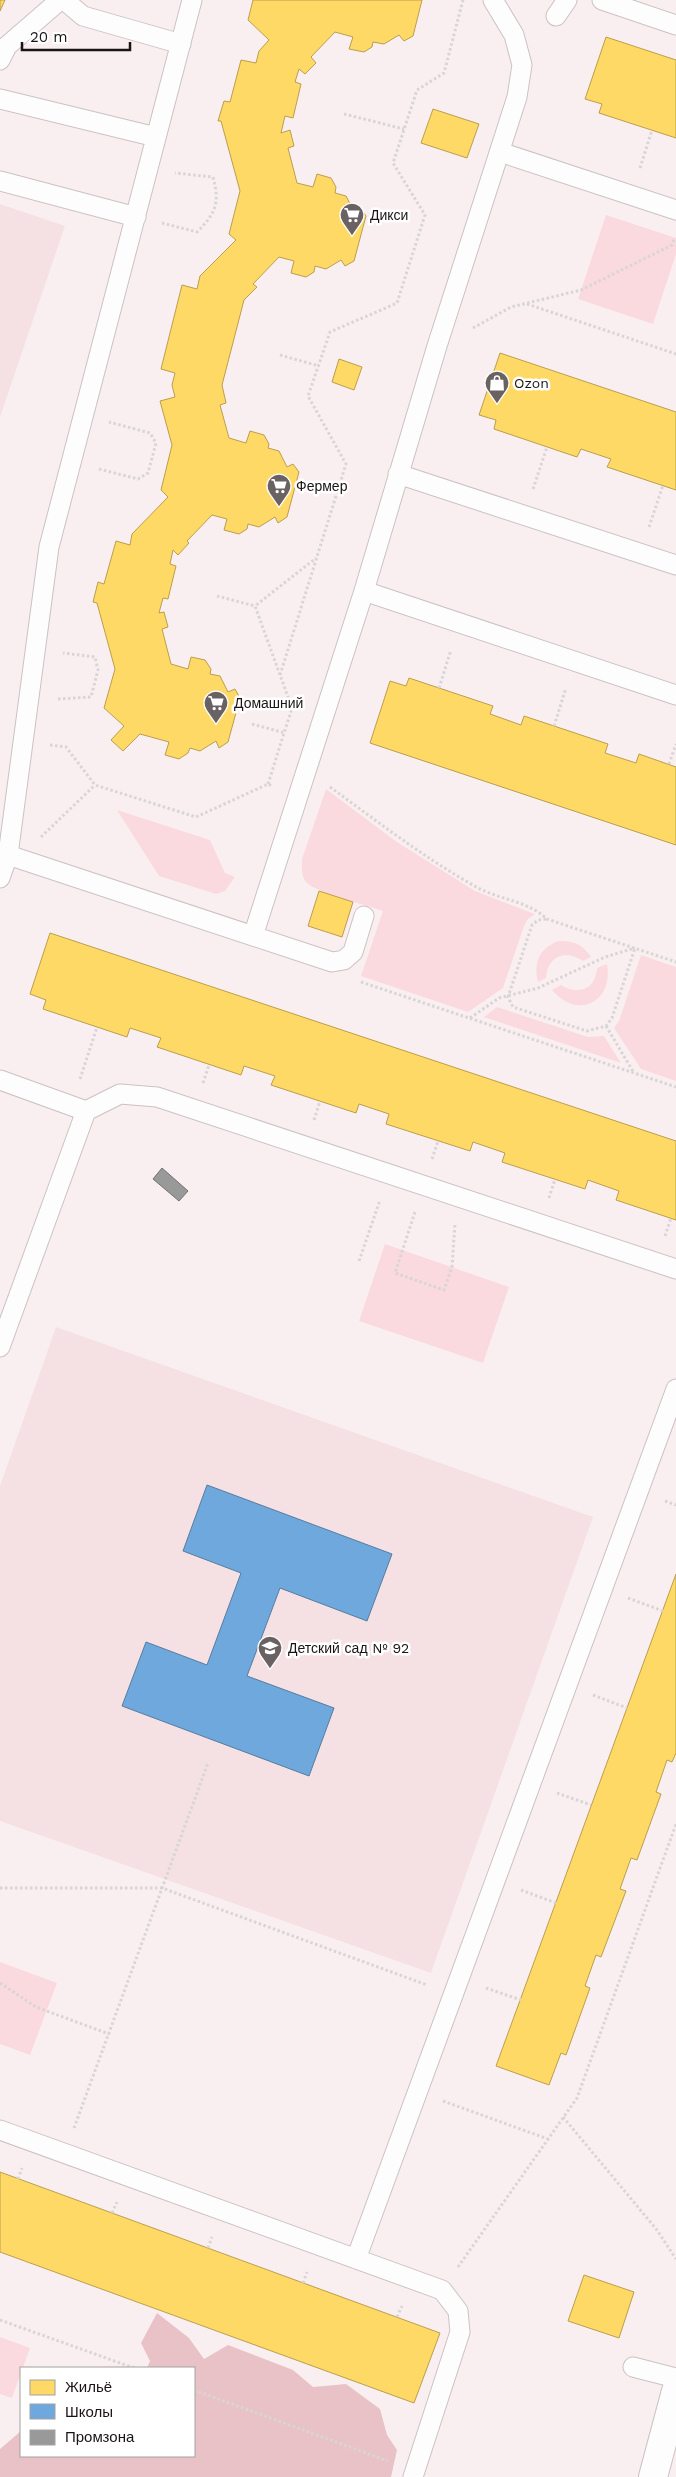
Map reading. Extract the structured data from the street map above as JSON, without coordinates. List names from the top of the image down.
{
  "places": {
    "supermarket": ["Дикси", "Фермер", "Домашний"],
    "shop": ["Ozon"],
    "school or university": ["Детский сад № 92"]
  },
  "legend": ["Жильё", "Школы", "Промзона"],
  "scale_bar": "20 m"
}
